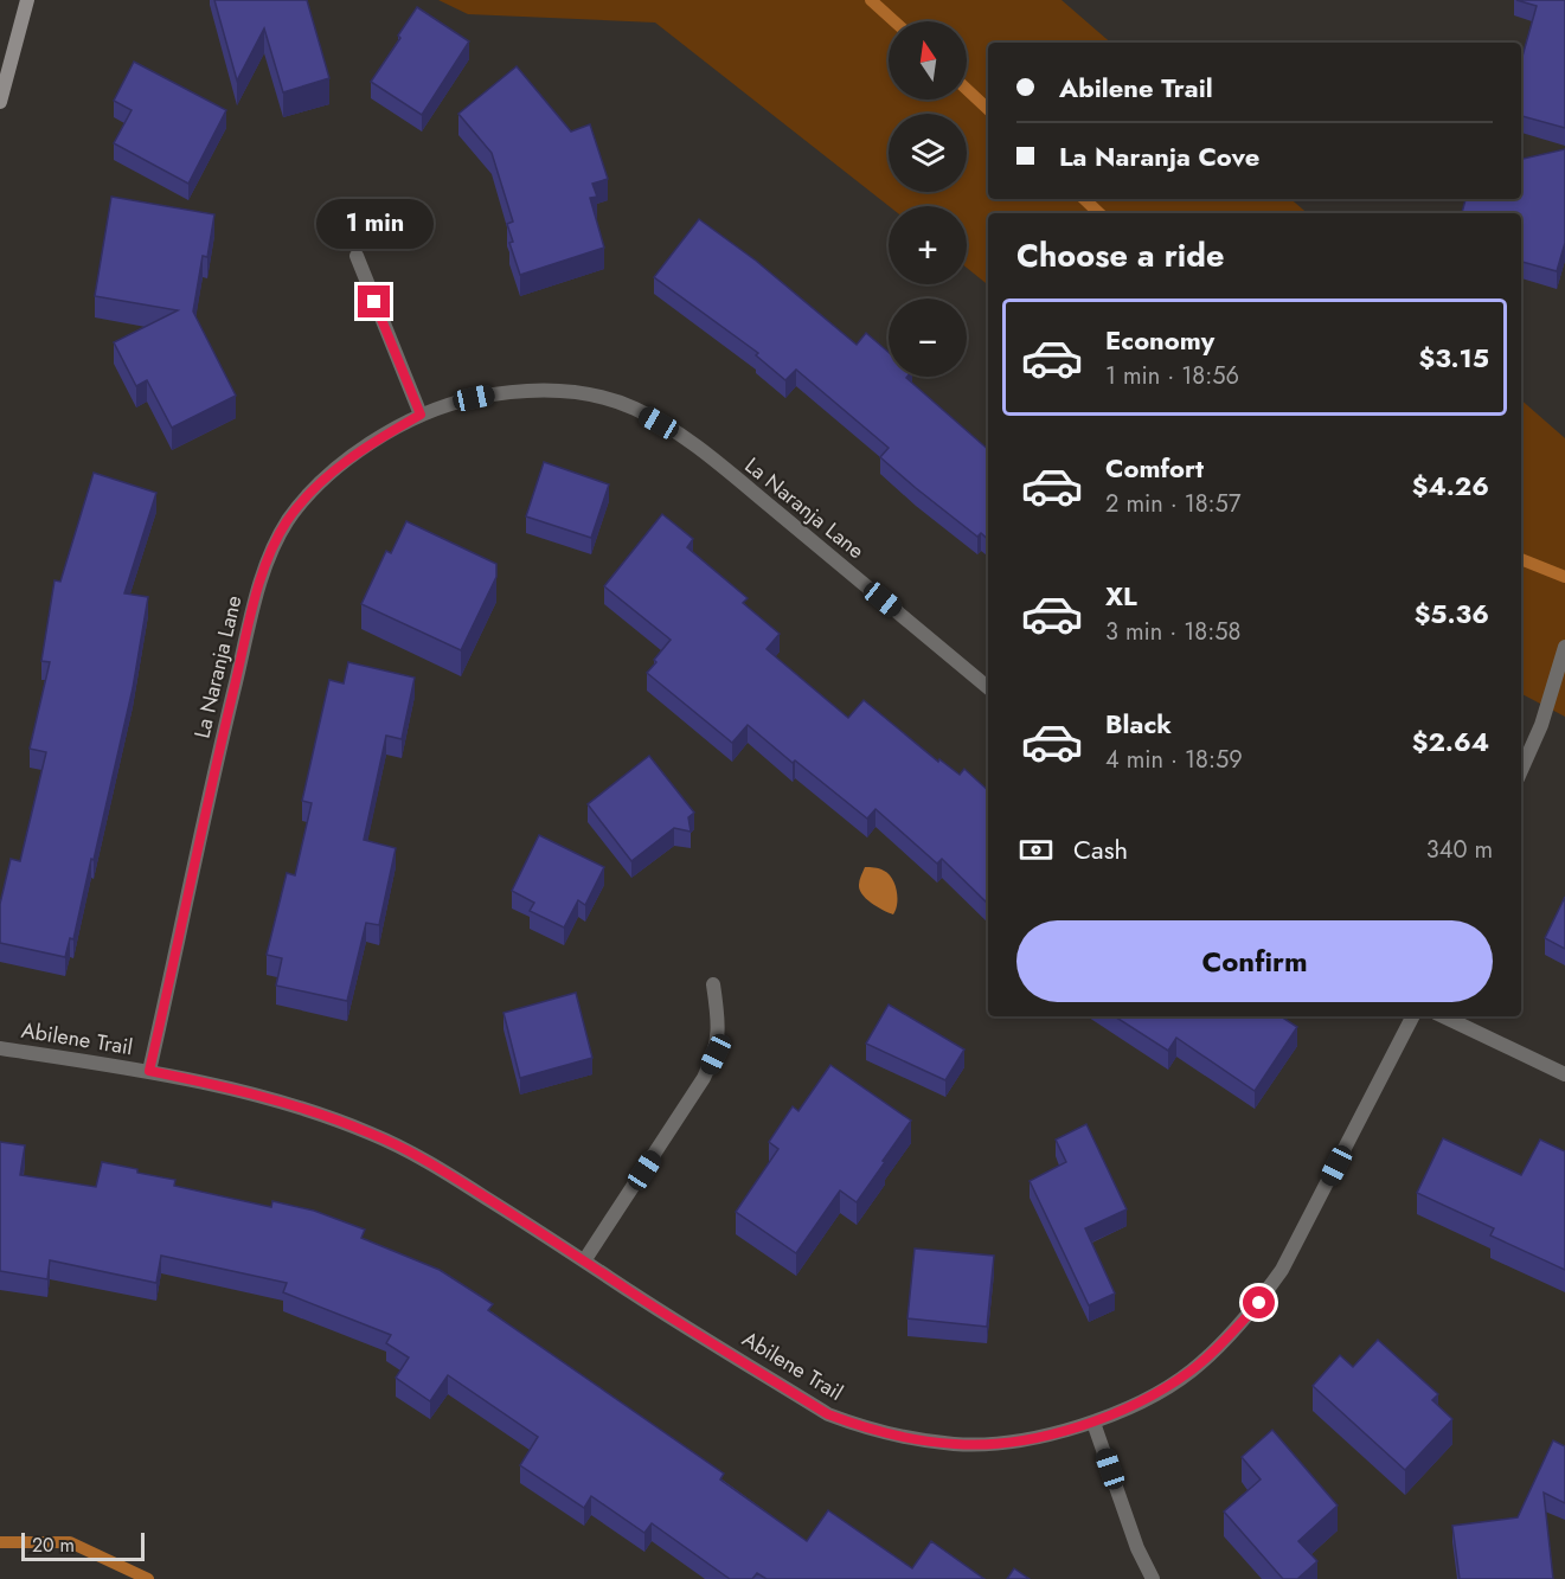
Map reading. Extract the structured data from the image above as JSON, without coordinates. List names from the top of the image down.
{
  "streets": {
    "street": ["La Naranja Lane", "Abilene Trail"]
  },
  "crossings": [
    ["La Naranja Lane", "Abilene Trail"]
  ],
  "scale_bar": "20 m",
  "north": "top",
  "page": {
    "map_buttons": ["+", "−"],
    "banner": ["Abilene Trail", "La Naranja Cove"],
    "bubble": "1 min",
    "heading": "Choose a ride",
    "list": [
      {
        "name": "Economy",
        "note": "1 min · 18:56",
        "value": "$3.15"
      },
      {
        "name": "Comfort",
        "note": "2 min · 18:57",
        "value": "$4.26"
      },
      {
        "name": "XL",
        "note": "3 min · 18:58",
        "value": "$5.36"
      },
      {
        "name": "Black",
        "note": "4 min · 18:59",
        "value": "$2.64"
      }
    ],
    "pay": ["Cash", "340 m"],
    "buttons": "Confirm",
    "scale": "20 m"
  }
}
